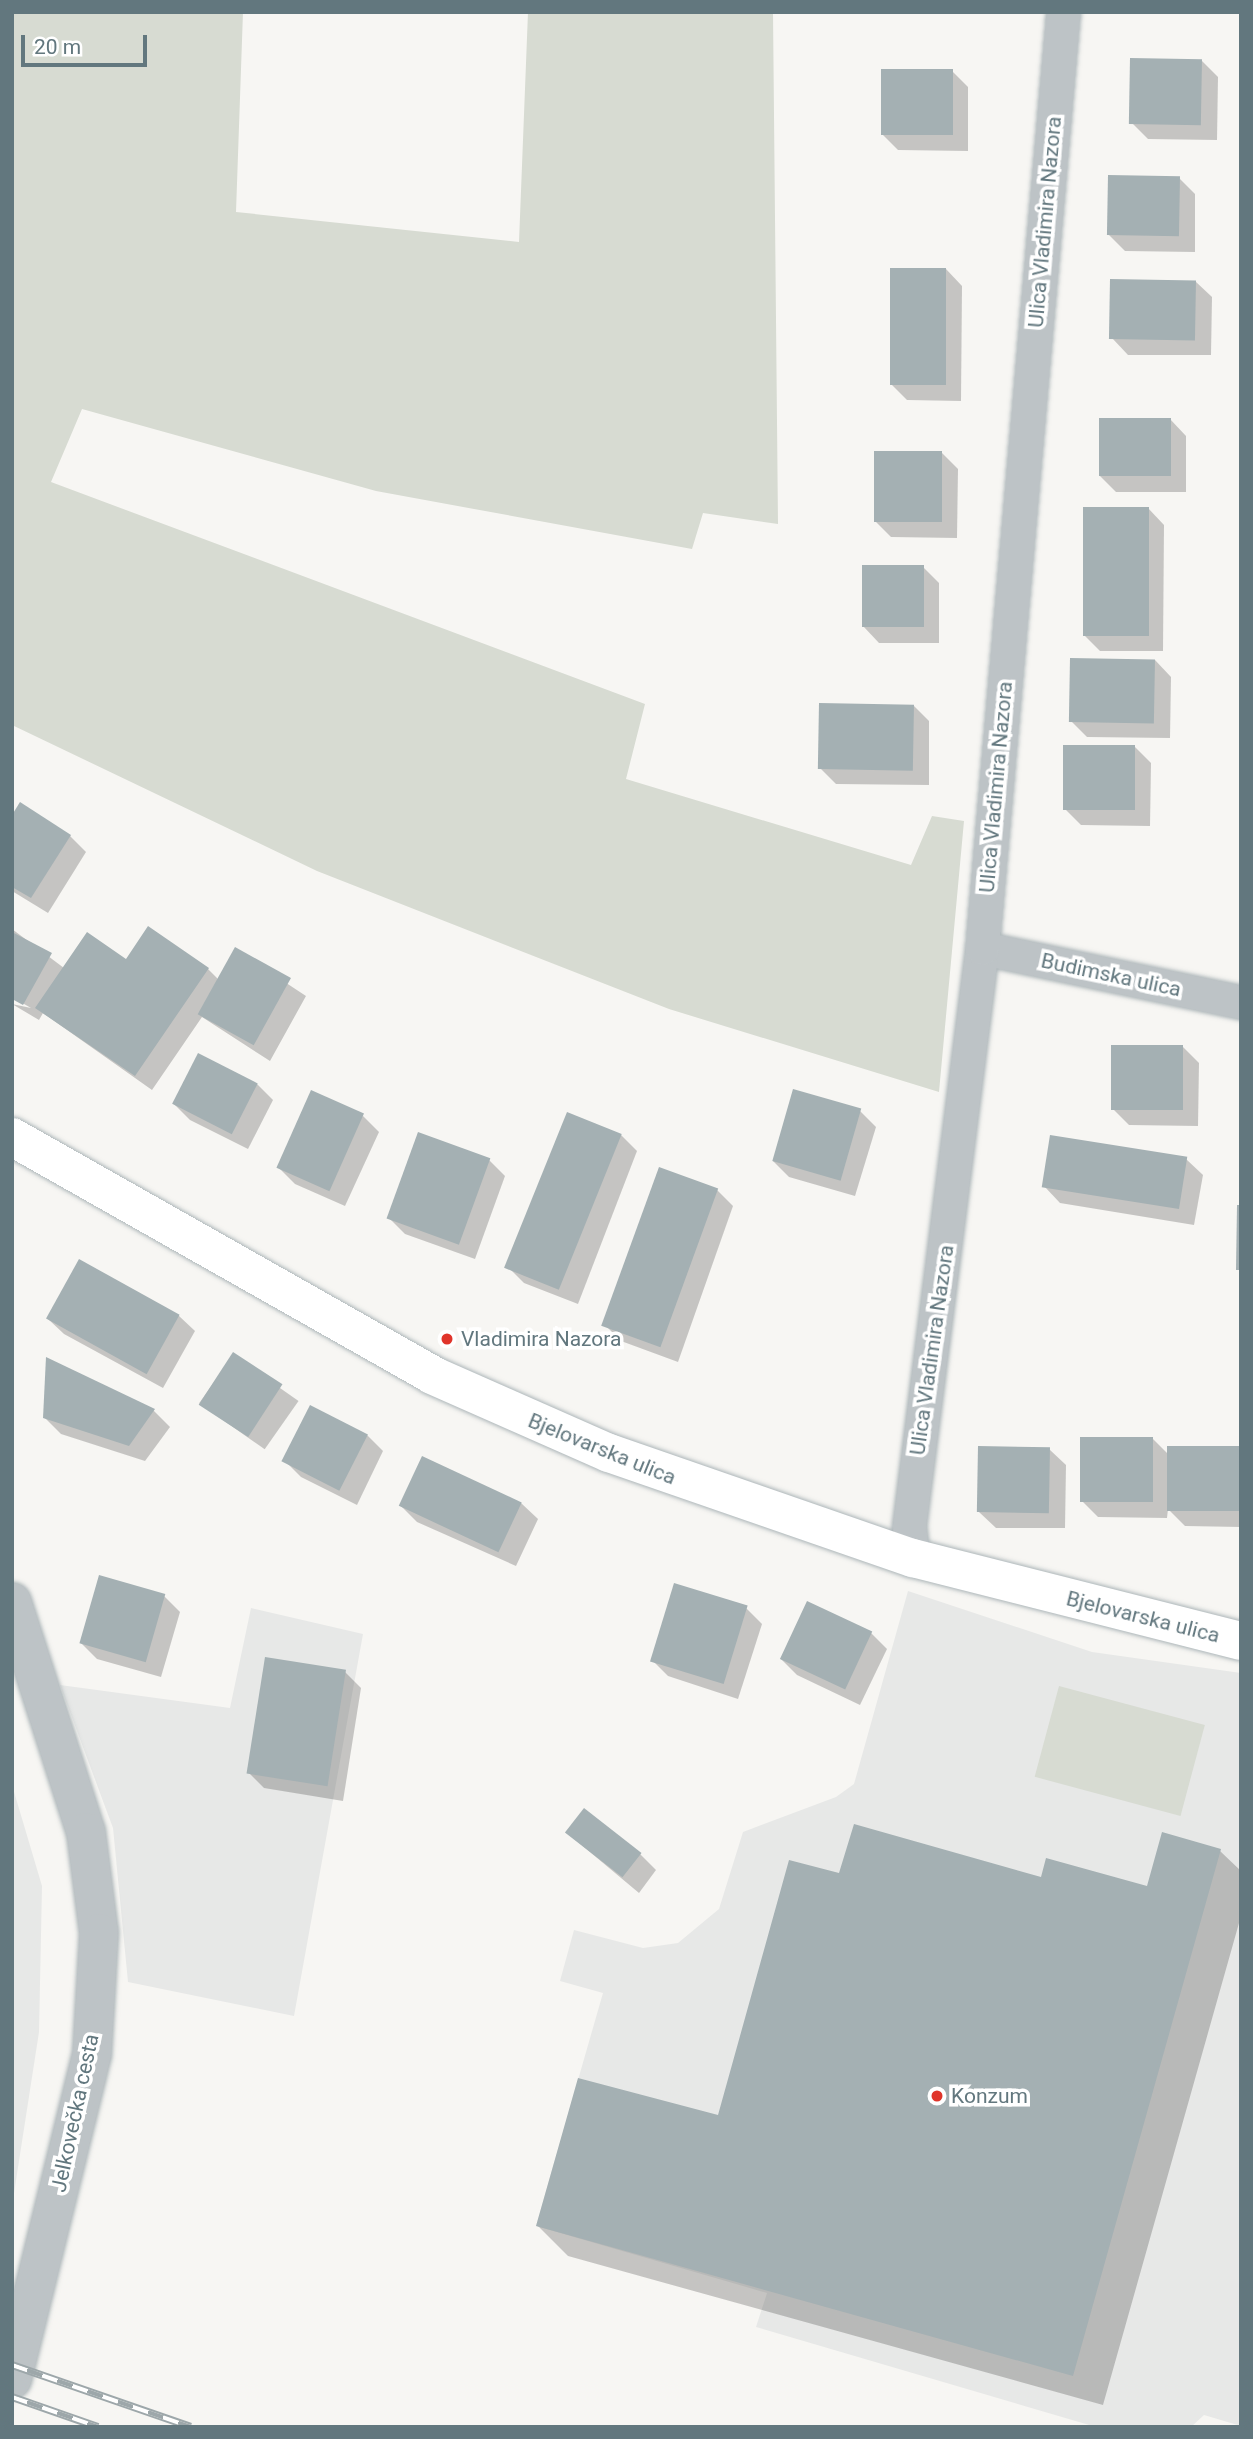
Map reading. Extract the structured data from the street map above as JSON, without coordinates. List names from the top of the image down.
{
  "streets": {
    "main road": ["Bjelovarska ulica"],
    "street": ["Ulica Vladimira Nazora", "Budimska ulica", "Jelkovečka cesta"]
  },
  "crossings": [
    ["Ulica Vladimira Nazora", "Budimska ulica"],
    ["Ulica Vladimira Nazora", "Bjelovarska ulica"]
  ],
  "places": ["Vladimira Nazora", "Konzum"],
  "scale_bar": "20 m"
}
